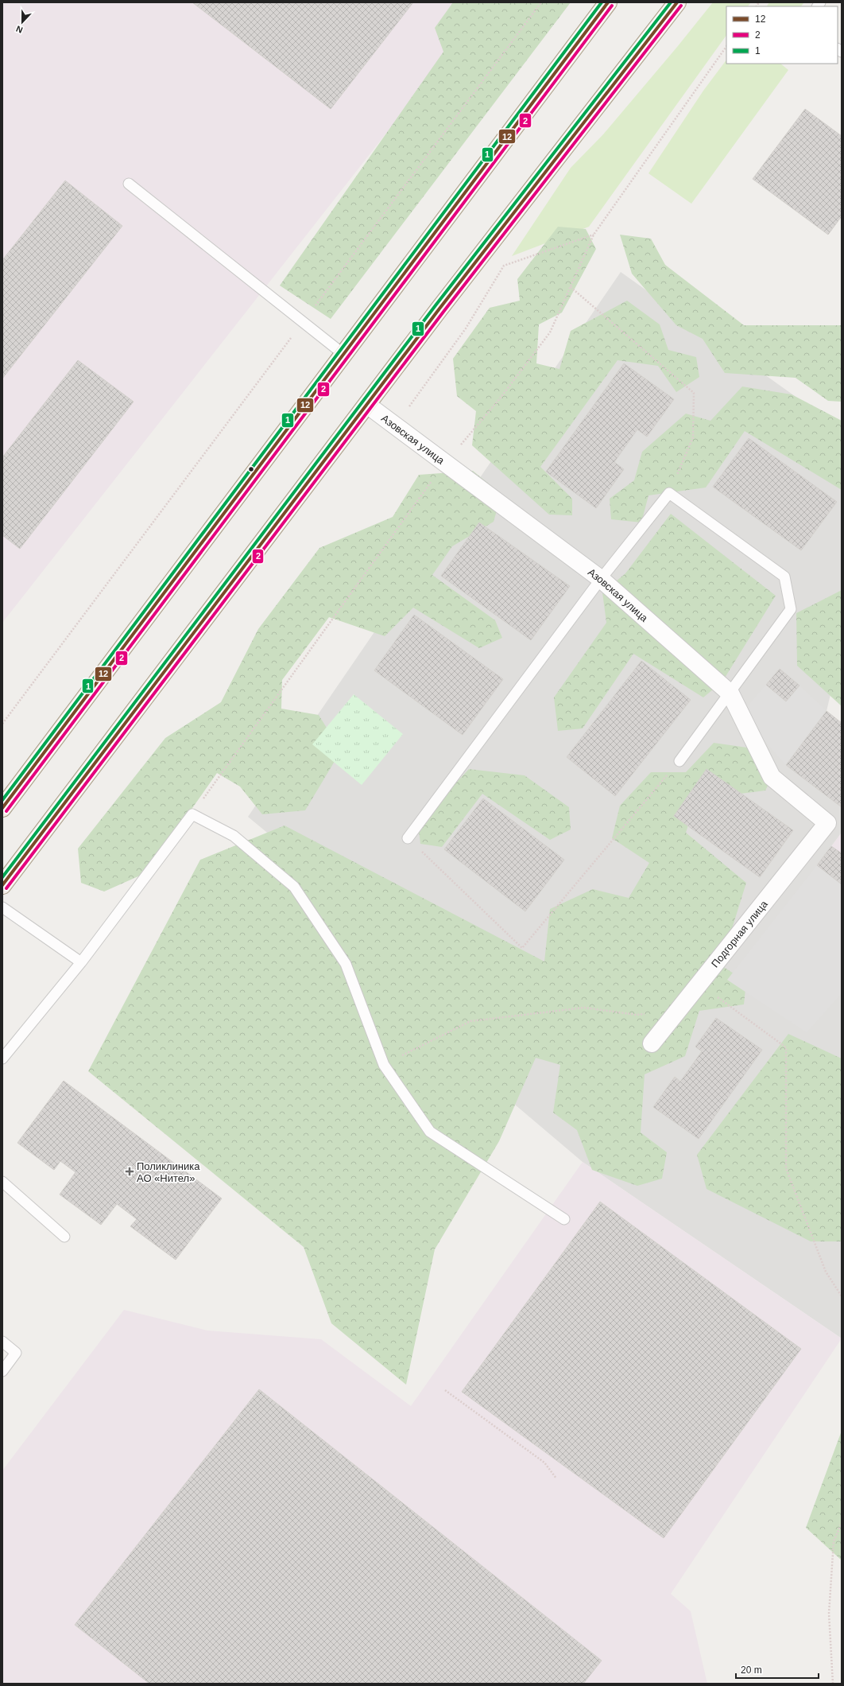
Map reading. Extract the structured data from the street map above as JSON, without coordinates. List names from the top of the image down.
{
  "streets": {
    "street": ["Азовская улица", "Подгорная улица"]
  },
  "crossings": [
    ["Азовская улица", "Подгорная улица"]
  ],
  "places": {
    "health": ["Поликлиника АО «Нител»"]
  },
  "lines": ["transit line 12", "transit line 1", "transit line 2"],
  "legend": ["12", "2", "1"],
  "scale_bar": "20 m",
  "north": "bottom"
}
